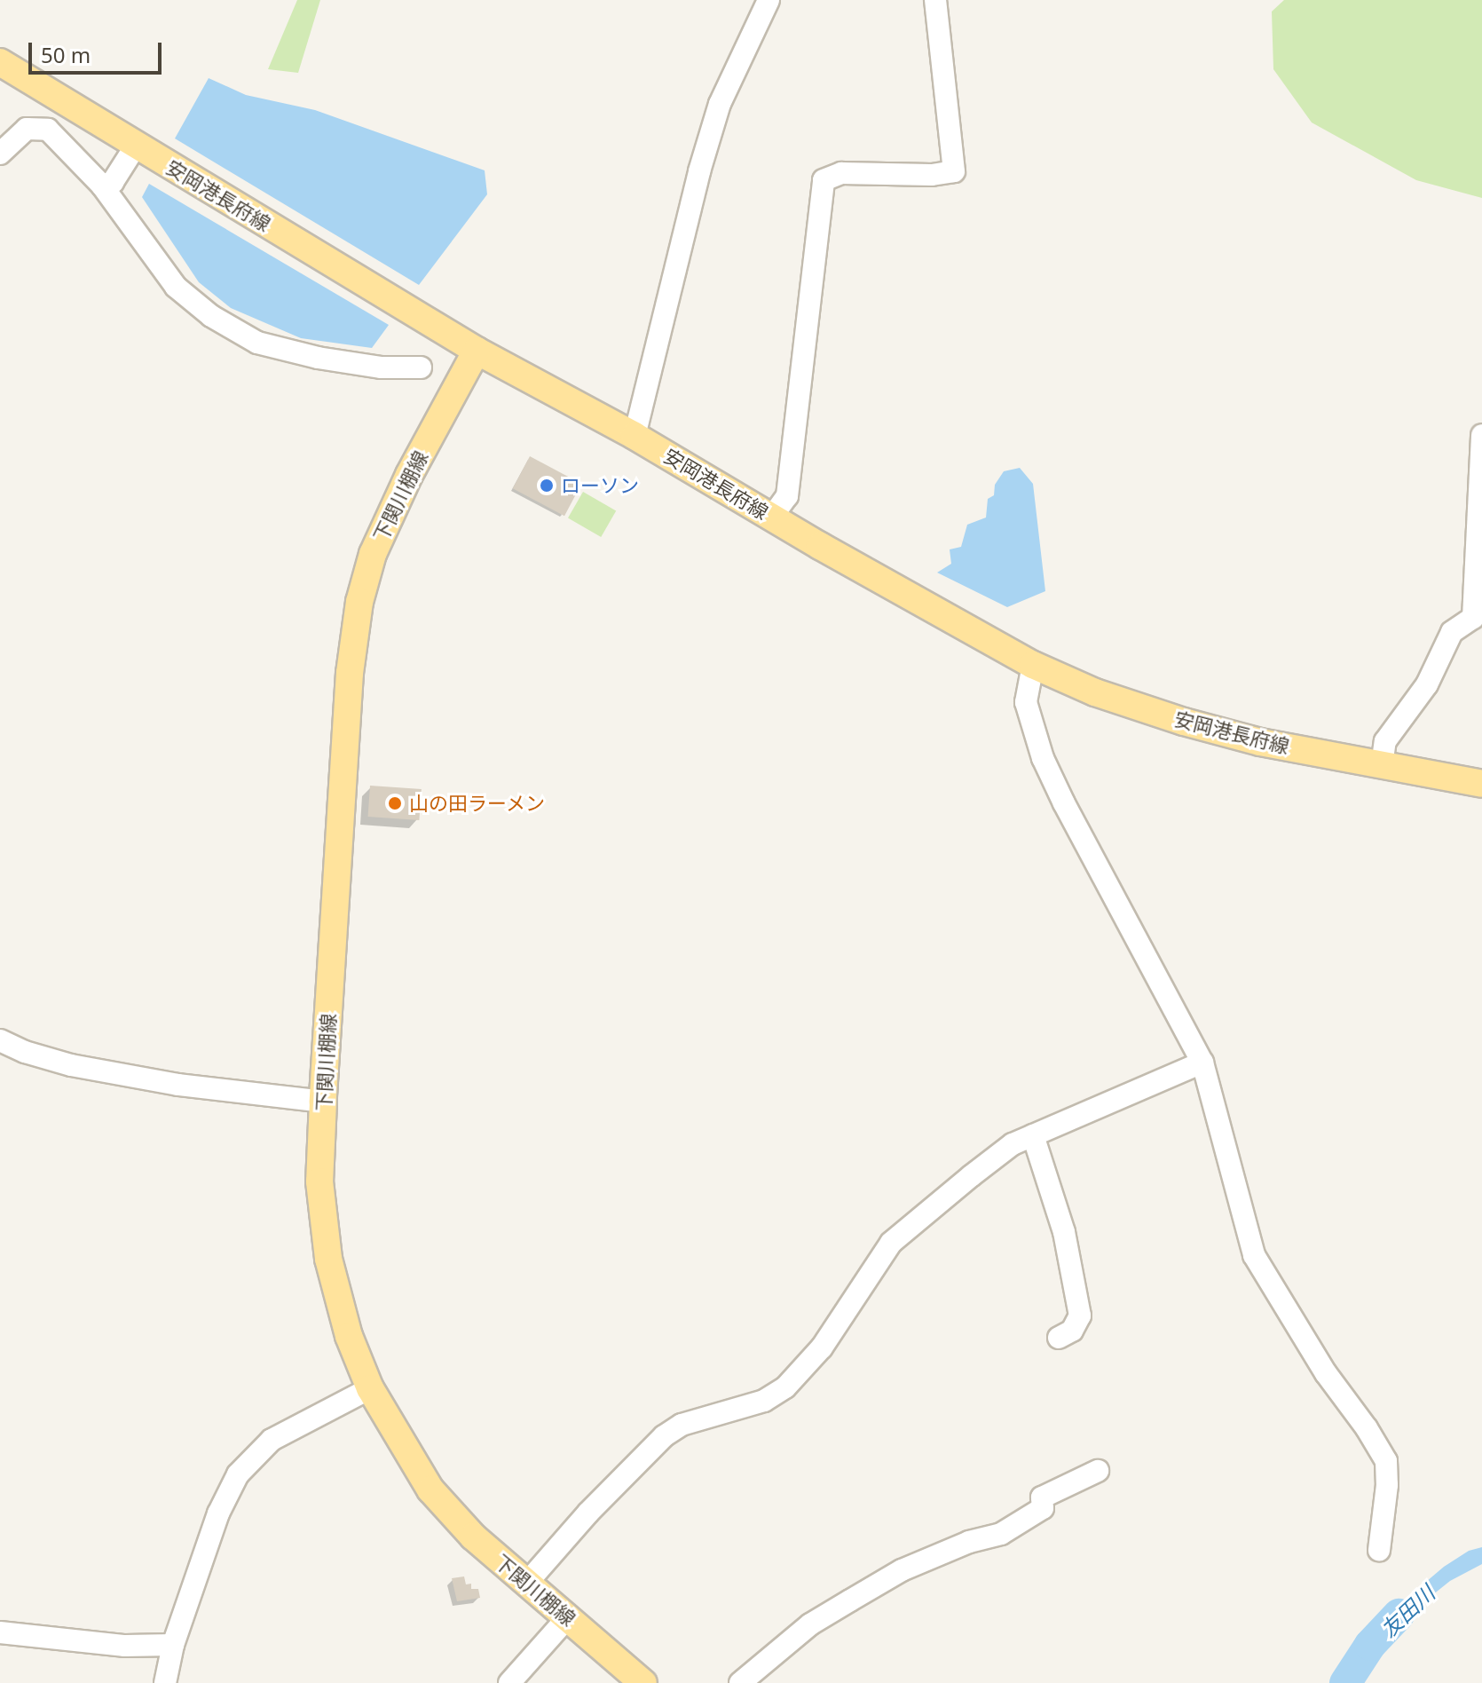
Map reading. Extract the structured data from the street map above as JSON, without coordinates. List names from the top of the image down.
{
  "streets": {
    "main road": ["安岡港長府線", "下関川棚線"]
  },
  "crossings": [
    ["安岡港長府線", "下関川棚線"]
  ],
  "water": ["友田川"],
  "places": ["ローソン", "山の田ラーメン"],
  "scale_bar": "50 m"
}
